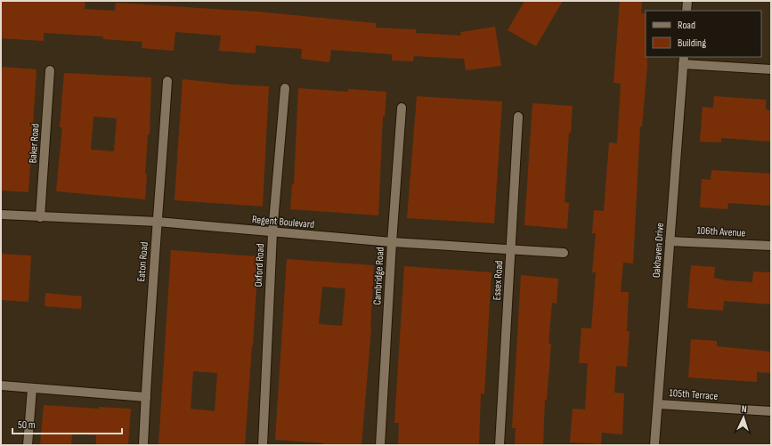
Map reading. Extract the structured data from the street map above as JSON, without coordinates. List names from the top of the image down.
{
  "streets": {
    "street": [
      "Baker Road",
      "Regent Boulevard",
      "106th Avenue",
      "Oakhaven Drive",
      "Eaton Road",
      "Oxford Road",
      "Cambridge Road",
      "Essex Road",
      "105th Terrace"
    ]
  },
  "crossings": [
    ["Baker Road", "Regent Boulevard"],
    ["Regent Boulevard", "Eaton Road"],
    ["Regent Boulevard", "Oxford Road"],
    ["Regent Boulevard", "Cambridge Road"],
    ["Regent Boulevard", "Essex Road"],
    ["106th Avenue", "Oakhaven Drive"],
    ["Oakhaven Drive", "105th Terrace"]
  ],
  "legend": ["Road", "Building"],
  "scale_bar": "50 m",
  "north": "top"
}
